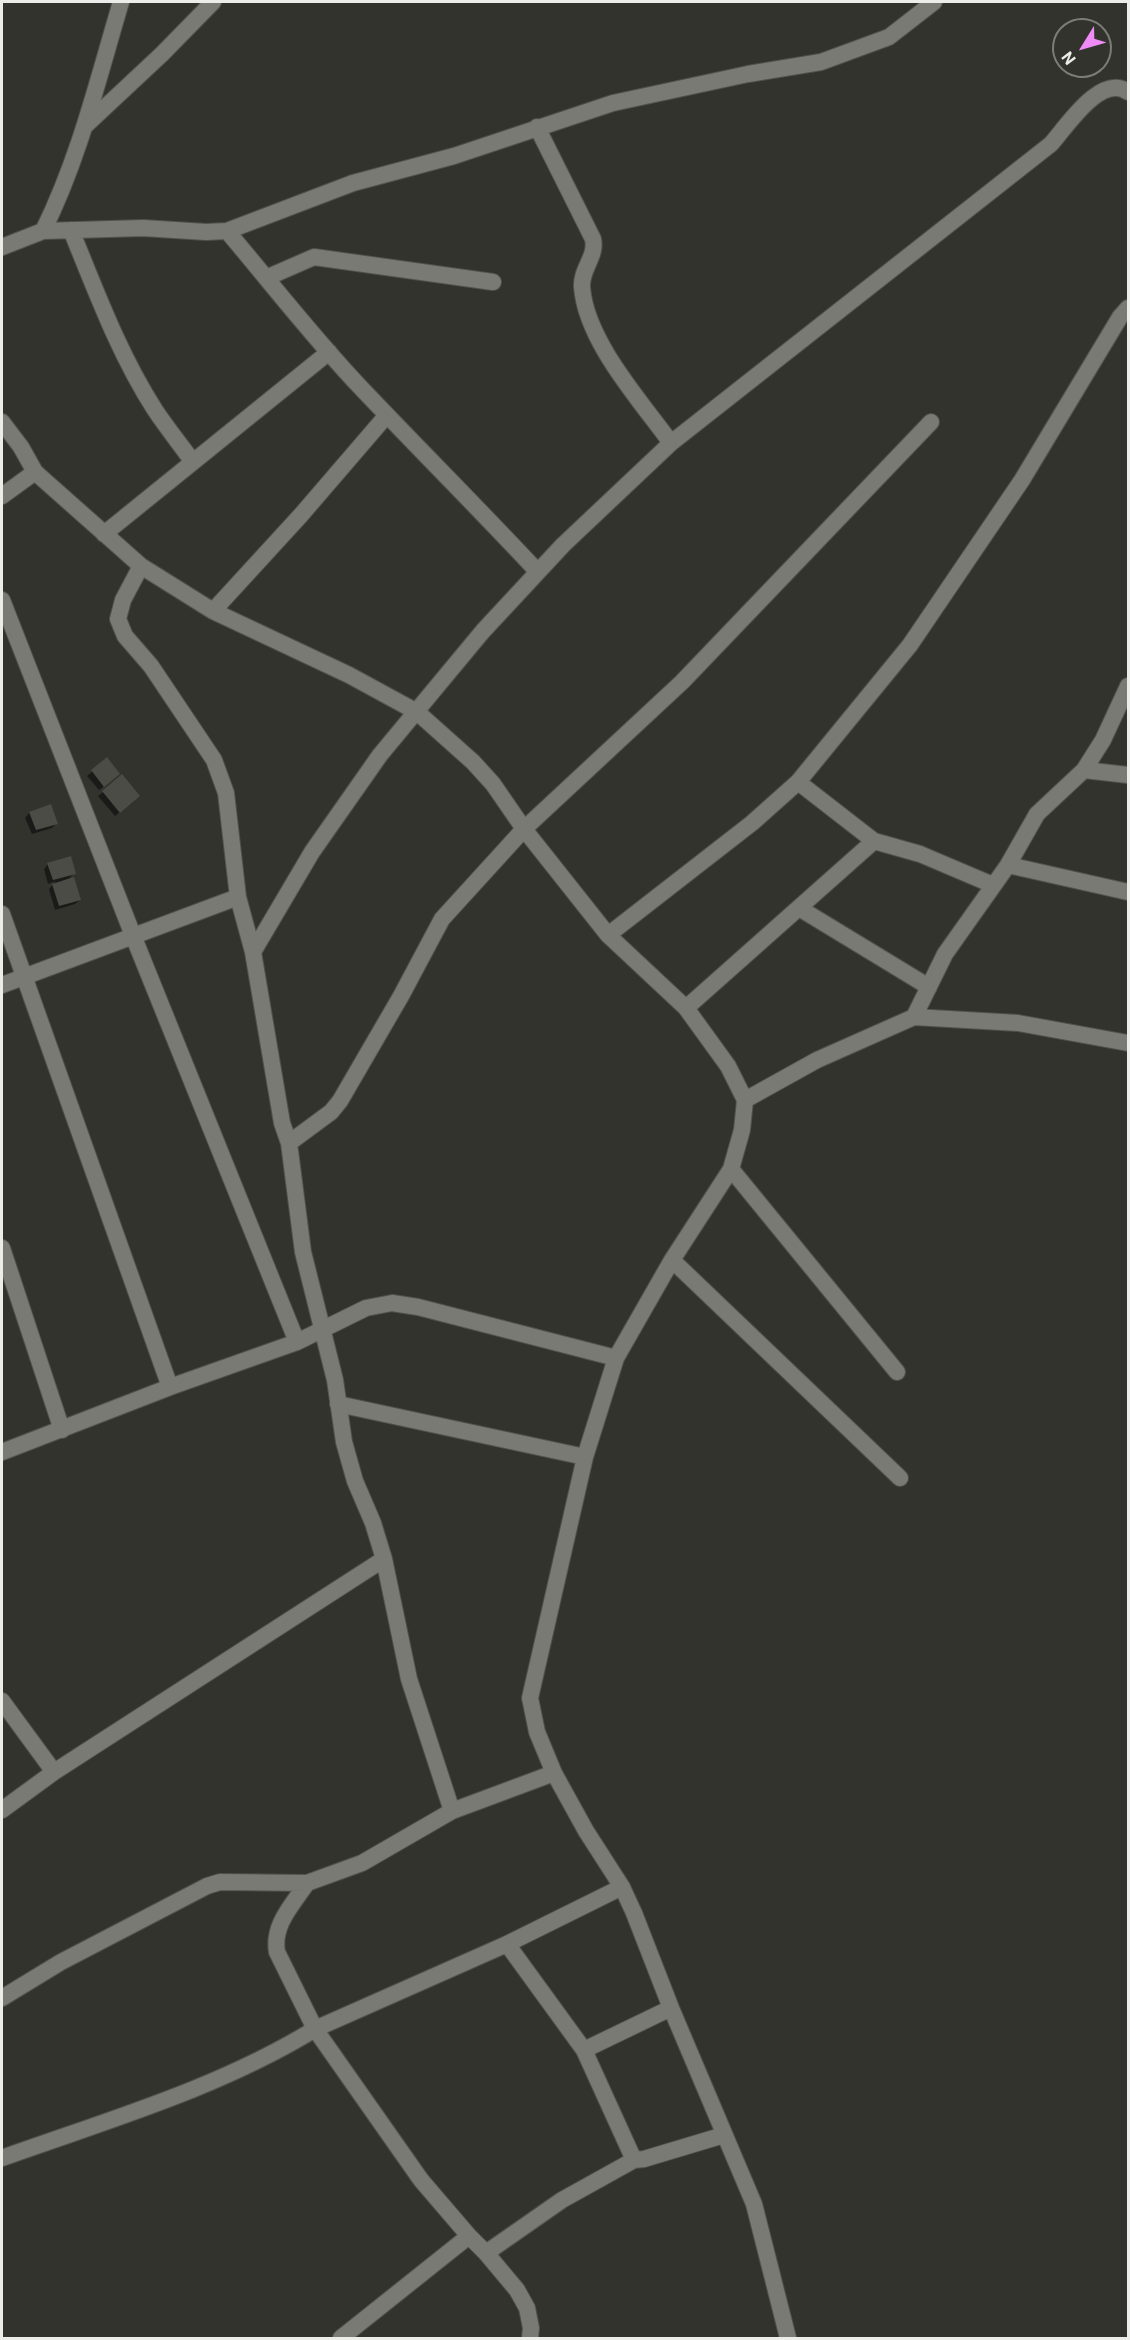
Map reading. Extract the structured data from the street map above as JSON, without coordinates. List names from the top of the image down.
{
  "north": "bottom left"
}
